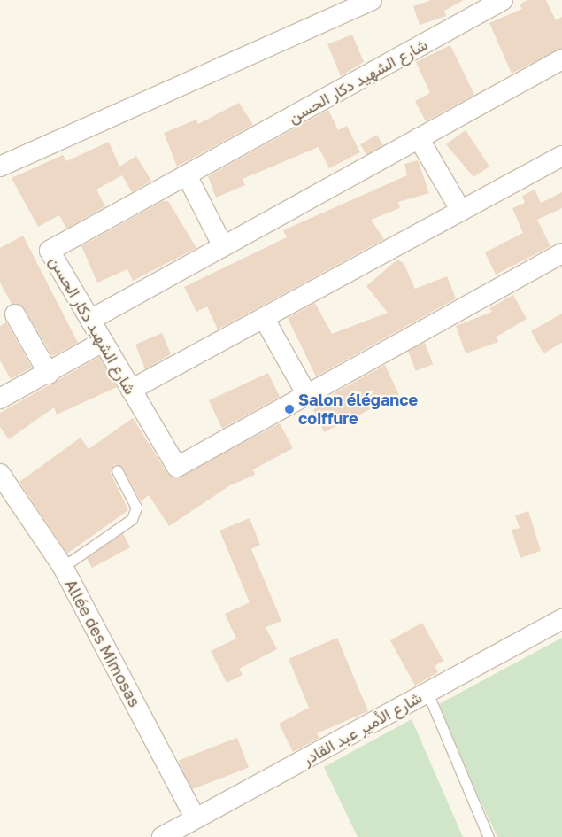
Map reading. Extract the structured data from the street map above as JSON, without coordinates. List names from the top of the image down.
{
  "streets": {
    "street": ["شارع الشهيد دكار الحسن", "Allée des Mimosas", "شارع الأمير عبد القادر"]
  },
  "crossings": [
    ["Allée des Mimosas", "شارع الأمير عبد القادر"]
  ],
  "places": ["Salon élégance coiffure"]
}
